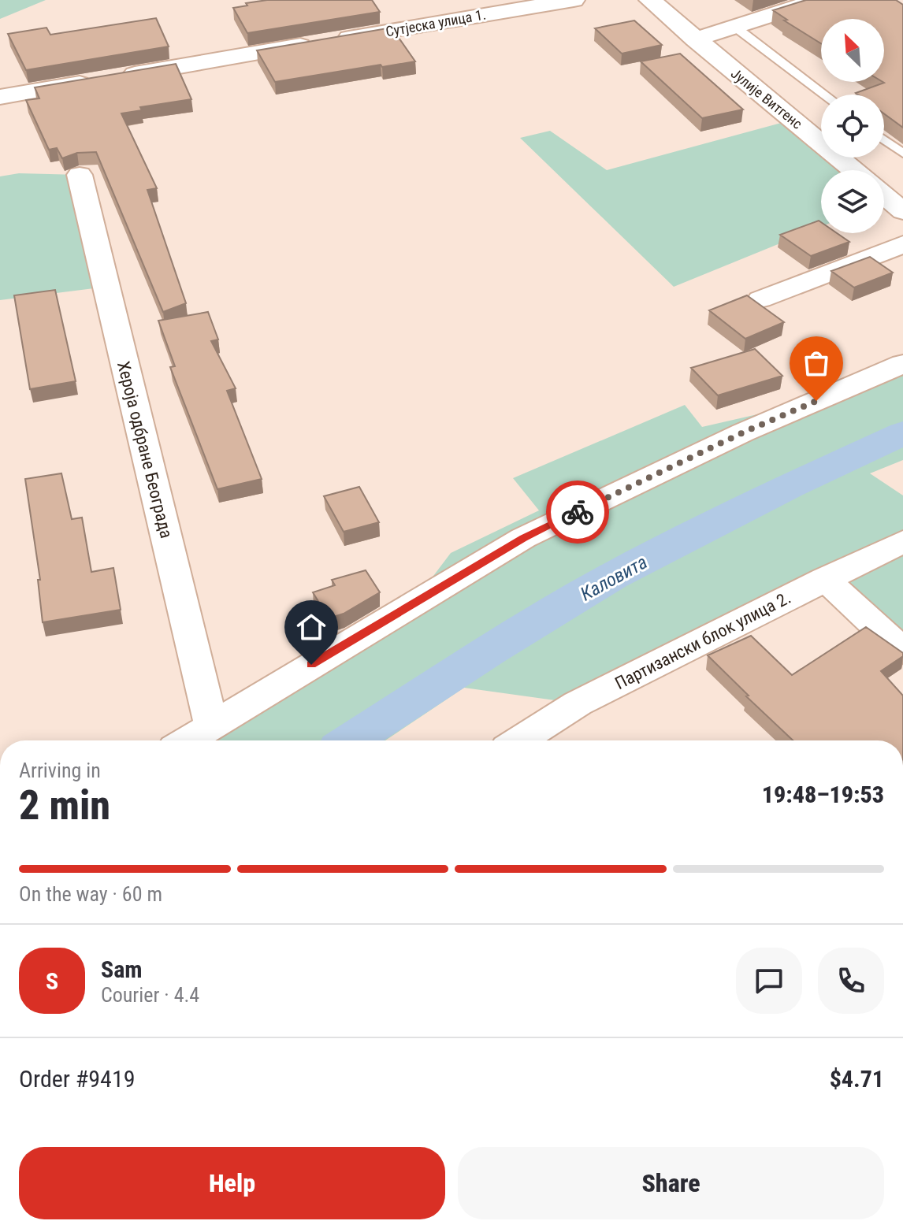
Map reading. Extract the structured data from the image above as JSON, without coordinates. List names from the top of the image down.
{
  "streets": {
    "street": [
      "Сутјеска улица 1.",
      "Јулије Витгенс",
      "Хероја одбране Београда",
      "Партизански блок улица 2."
    ]
  },
  "water": ["Каловита"],
  "north": "top left",
  "page": {
    "heading": ["2 min", "Arriving in", "19:48–19:53"],
    "panel": [
      "Sam",
      "Courier · 4.4",
      "Order #9419",
      "$4.71"
    ],
    "bar": "On the way · 60 m",
    "round": "S",
    "buttons": ["Help", "Share"]
  }
}
